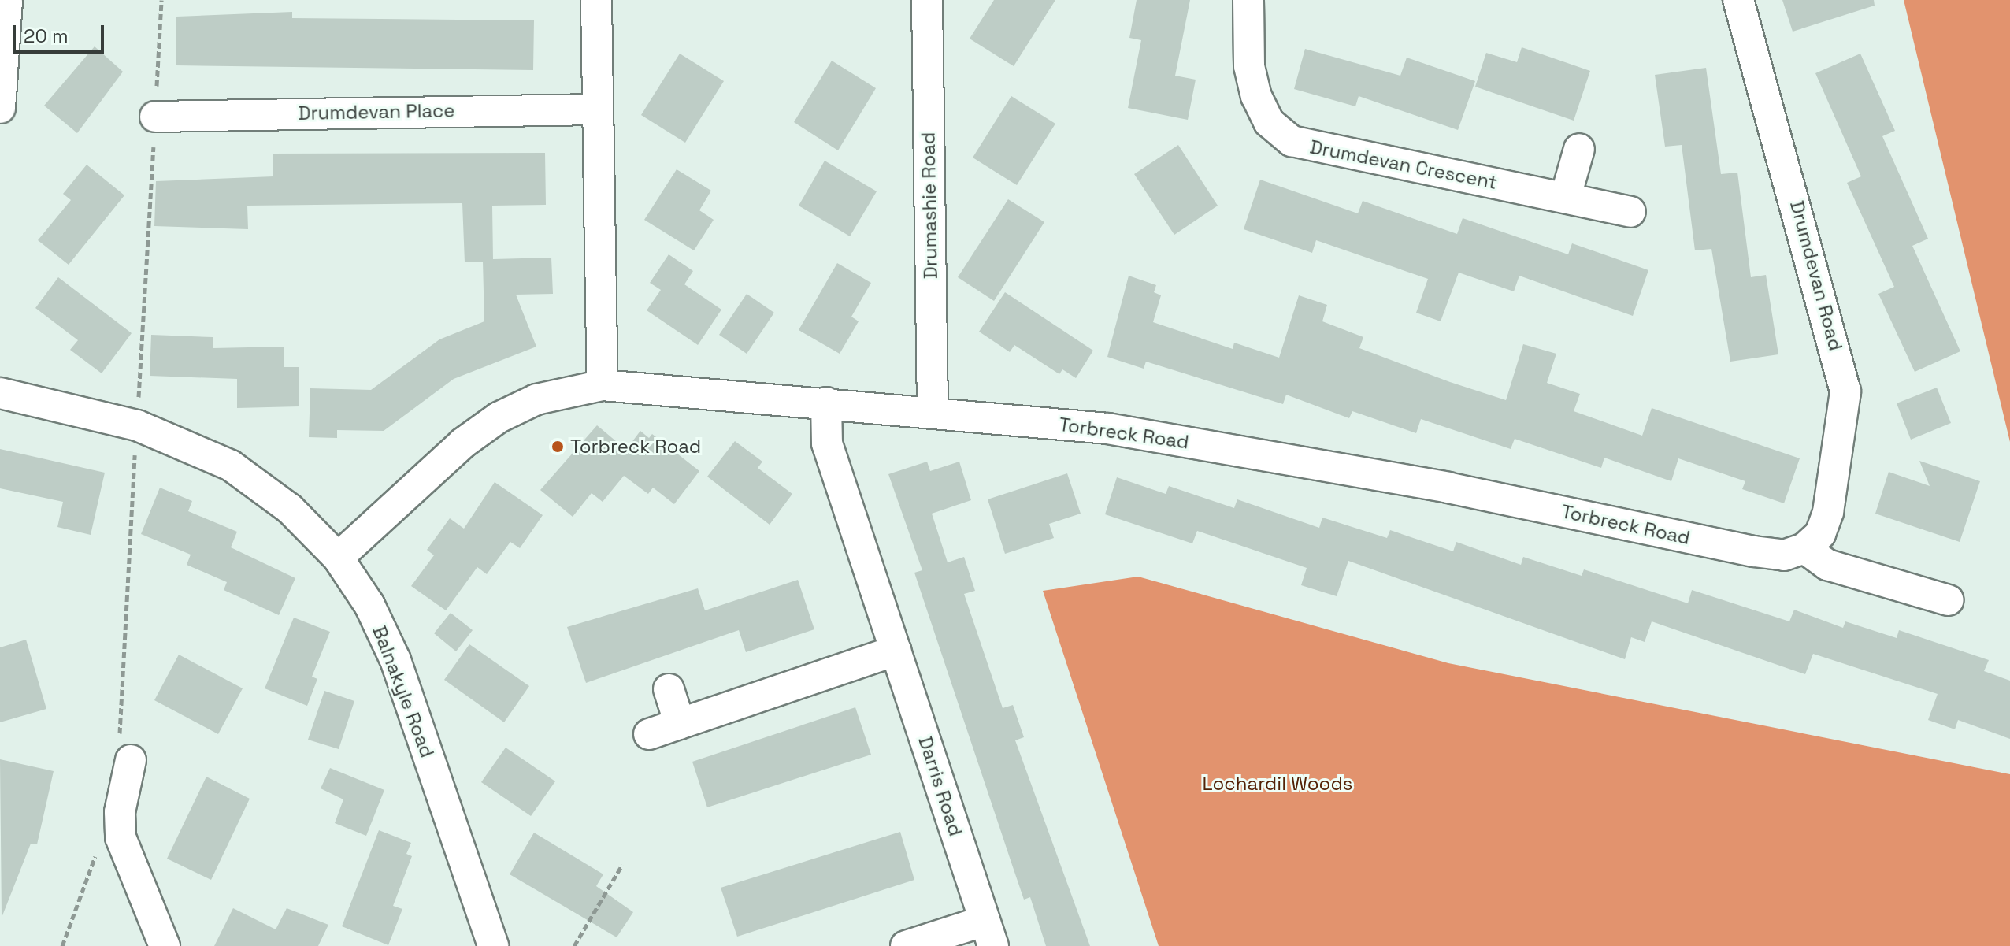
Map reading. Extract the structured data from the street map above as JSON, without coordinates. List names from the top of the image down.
{
  "streets": {
    "street": [
      "Drumdevan Place",
      "Drumdevan Crescent",
      "Drumashie Road",
      "Drumdevan Road",
      "Torbreck Road",
      "Balnakyle Road",
      "Darris Road"
    ]
  },
  "crossings": [
    ["Drumashie Road", "Torbreck Road"],
    ["Drumdevan Road", "Torbreck Road"],
    ["Torbreck Road", "Balnakyle Road"],
    ["Torbreck Road", "Darris Road"]
  ],
  "parks": ["Lochardil Woods"],
  "places": ["Torbreck Road"],
  "scale_bar": "20 m"
}
